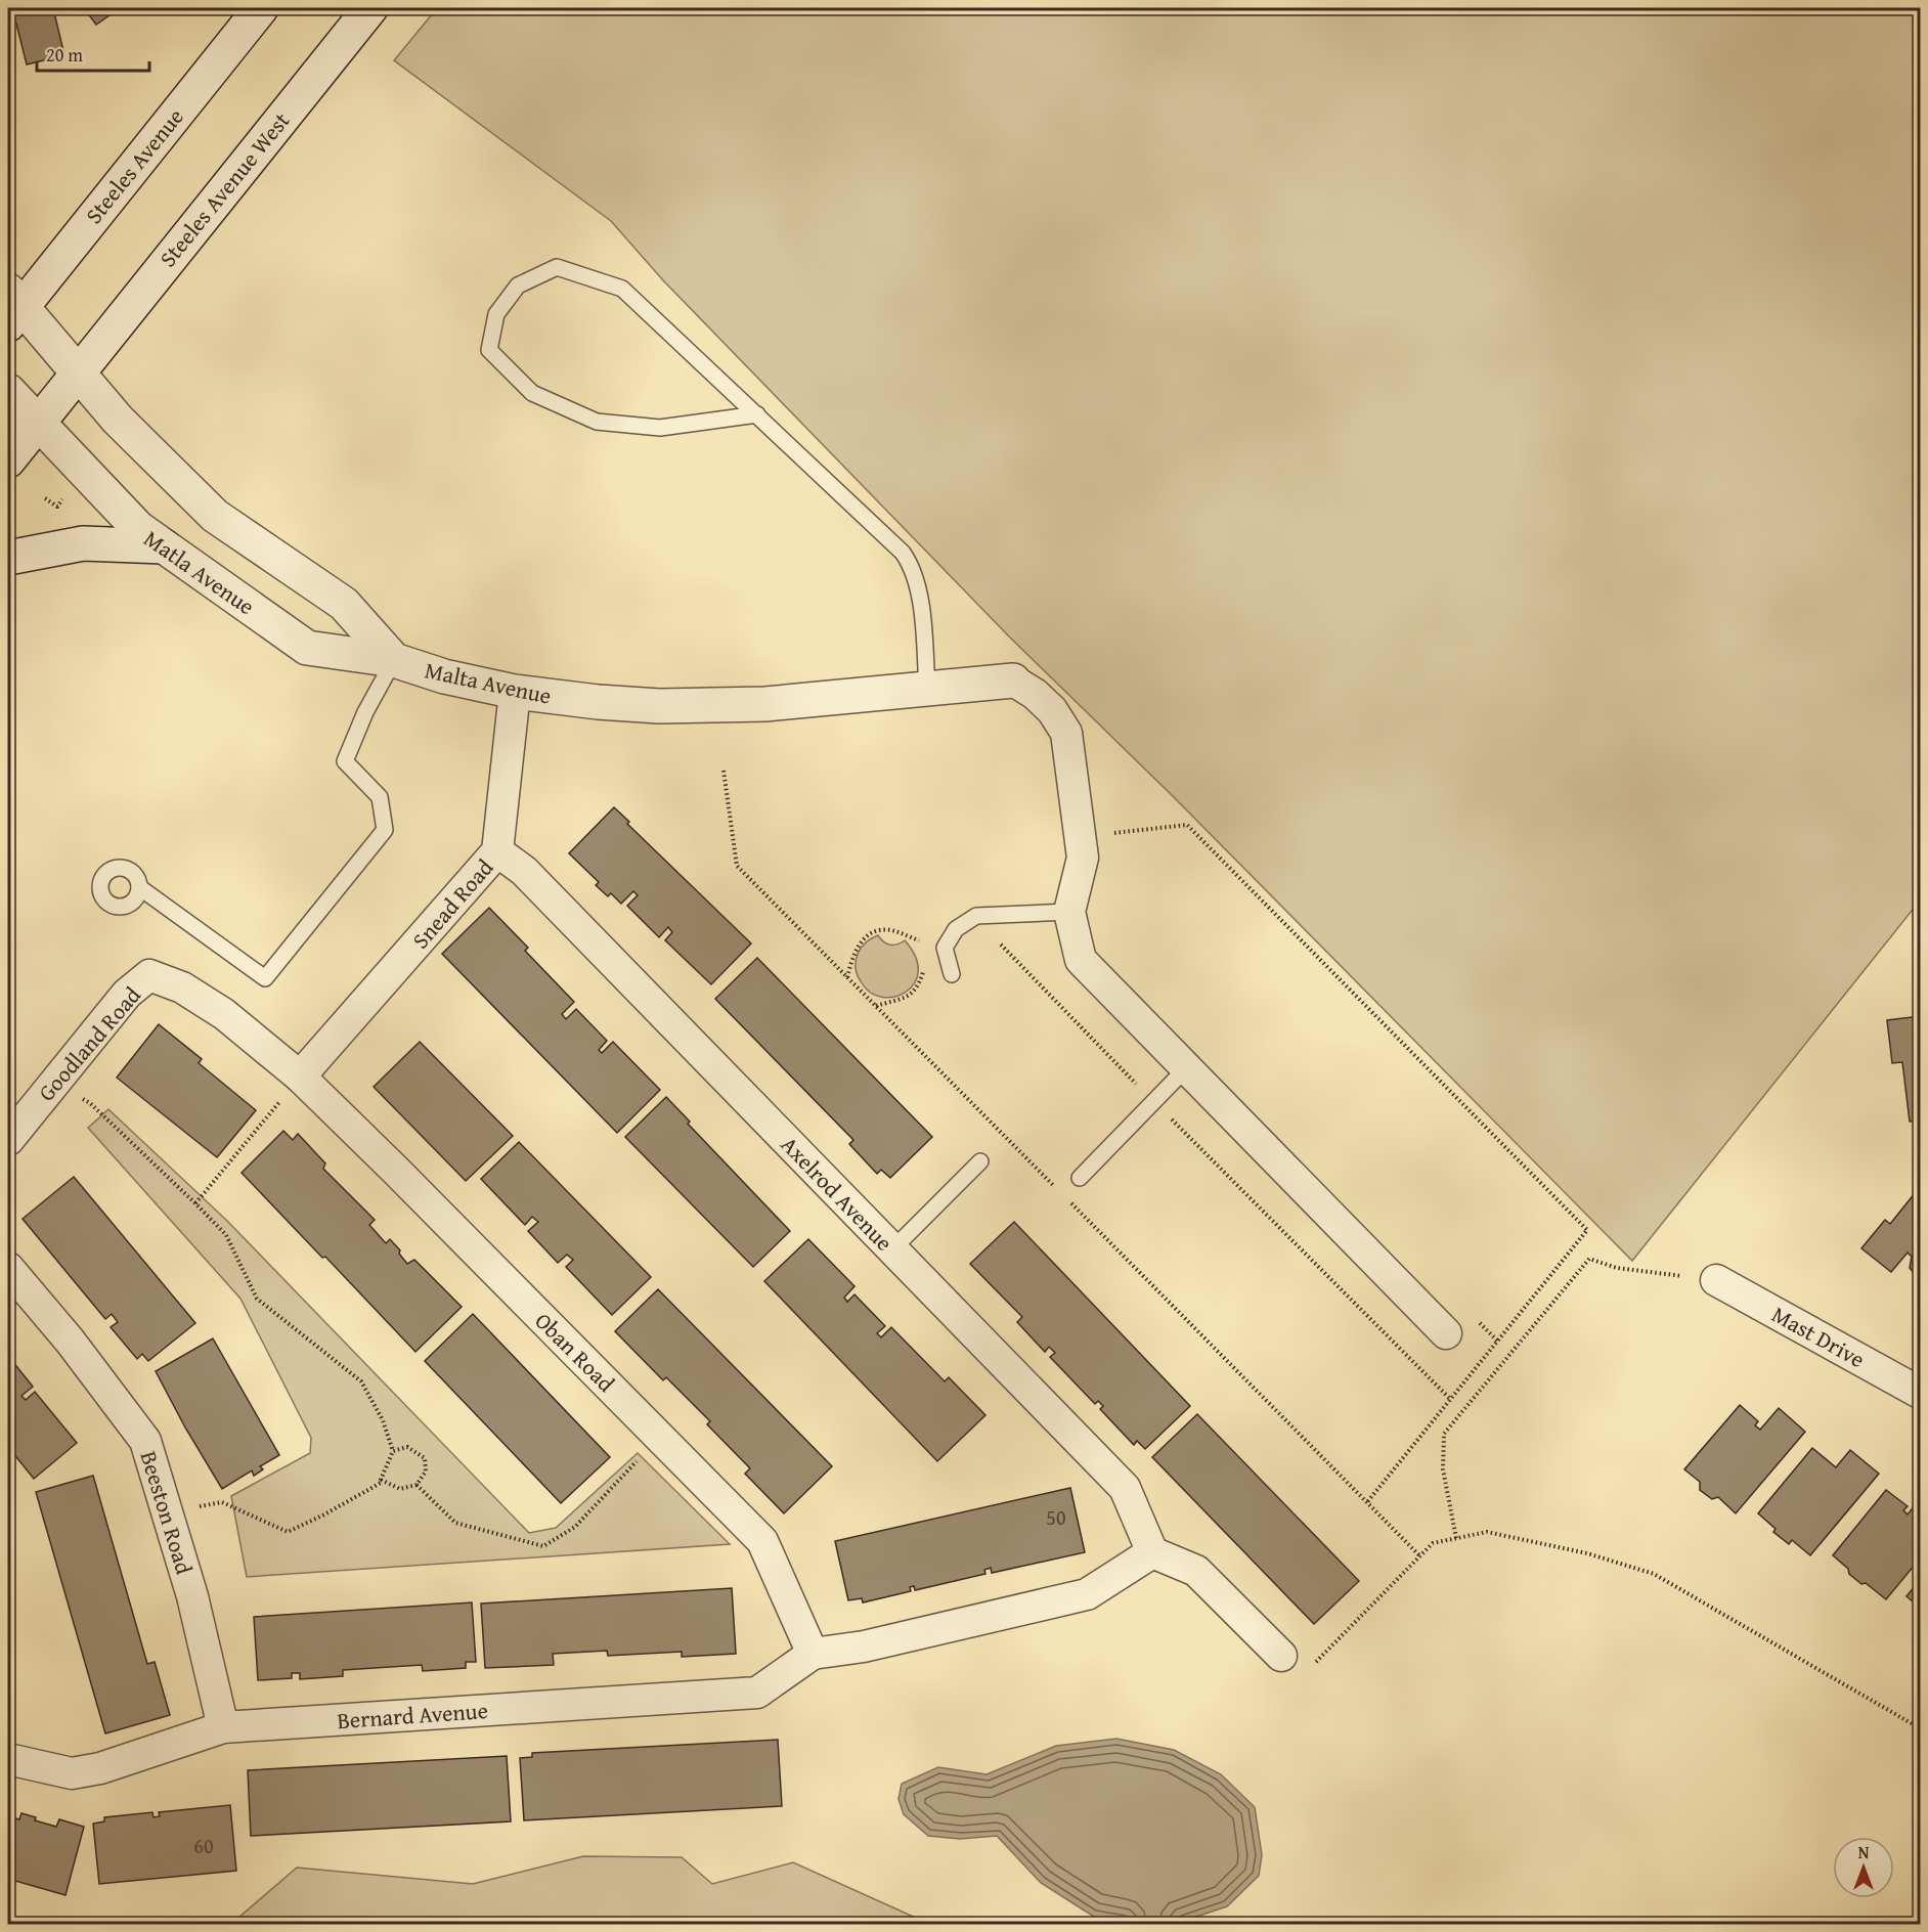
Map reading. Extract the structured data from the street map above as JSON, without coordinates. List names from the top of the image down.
{
  "streets": {
    "street": [
      "Steeles Avenue",
      "Steeles Avenue West",
      "Matla Avenue",
      "Malta Avenue",
      "Snead Road",
      "Goodland Road",
      "Axelrod Avenue",
      "Mast Drive",
      "Oban Road",
      "Beeston Road",
      "Bernard Avenue"
    ]
  },
  "crossings": [
    ["Steeles Avenue", "Malta Avenue"],
    ["Steeles Avenue West", "Malta Avenue"],
    ["Matla Avenue", "Malta Avenue"],
    ["Malta Avenue", "Snead Road"],
    ["Snead Road", "Goodland Road"],
    ["Snead Road", "Axelrod Avenue"],
    ["Snead Road", "Oban Road"],
    ["Goodland Road", "Oban Road"],
    ["Oban Road", "Bernard Avenue"],
    ["Beeston Road", "Bernard Avenue"]
  ],
  "house_numbers": ["50", "60"],
  "scale_bar": "20 m",
  "north": "top"
}
